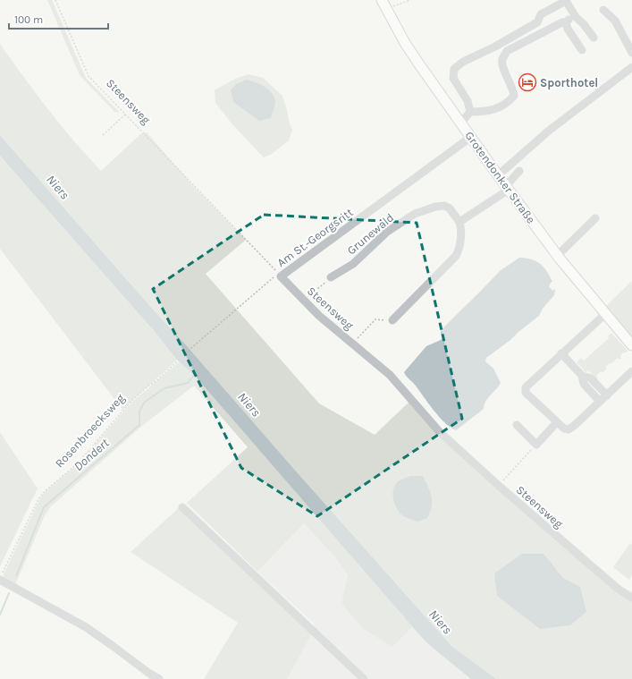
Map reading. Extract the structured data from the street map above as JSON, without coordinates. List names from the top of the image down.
{
  "streets": {
    "main road": ["Grotendonker Straße"],
    "street": ["Steensweg", "Grunewald", "Am St.-Georgsritt"],
    "path": ["Rosenbroecksweg"]
  },
  "crossings": [
    ["Steensweg", "Am St.-Georgsritt"],
    ["Grotendonker Straße", "Am St.-Georgsritt"],
    ["Am St.-Georgsritt", "Rosenbroecksweg"]
  ],
  "water": ["Niers", "Dondert"],
  "places": {
    "hotel": ["Sporthotel"]
  },
  "scale_bar": "100 m"
}
